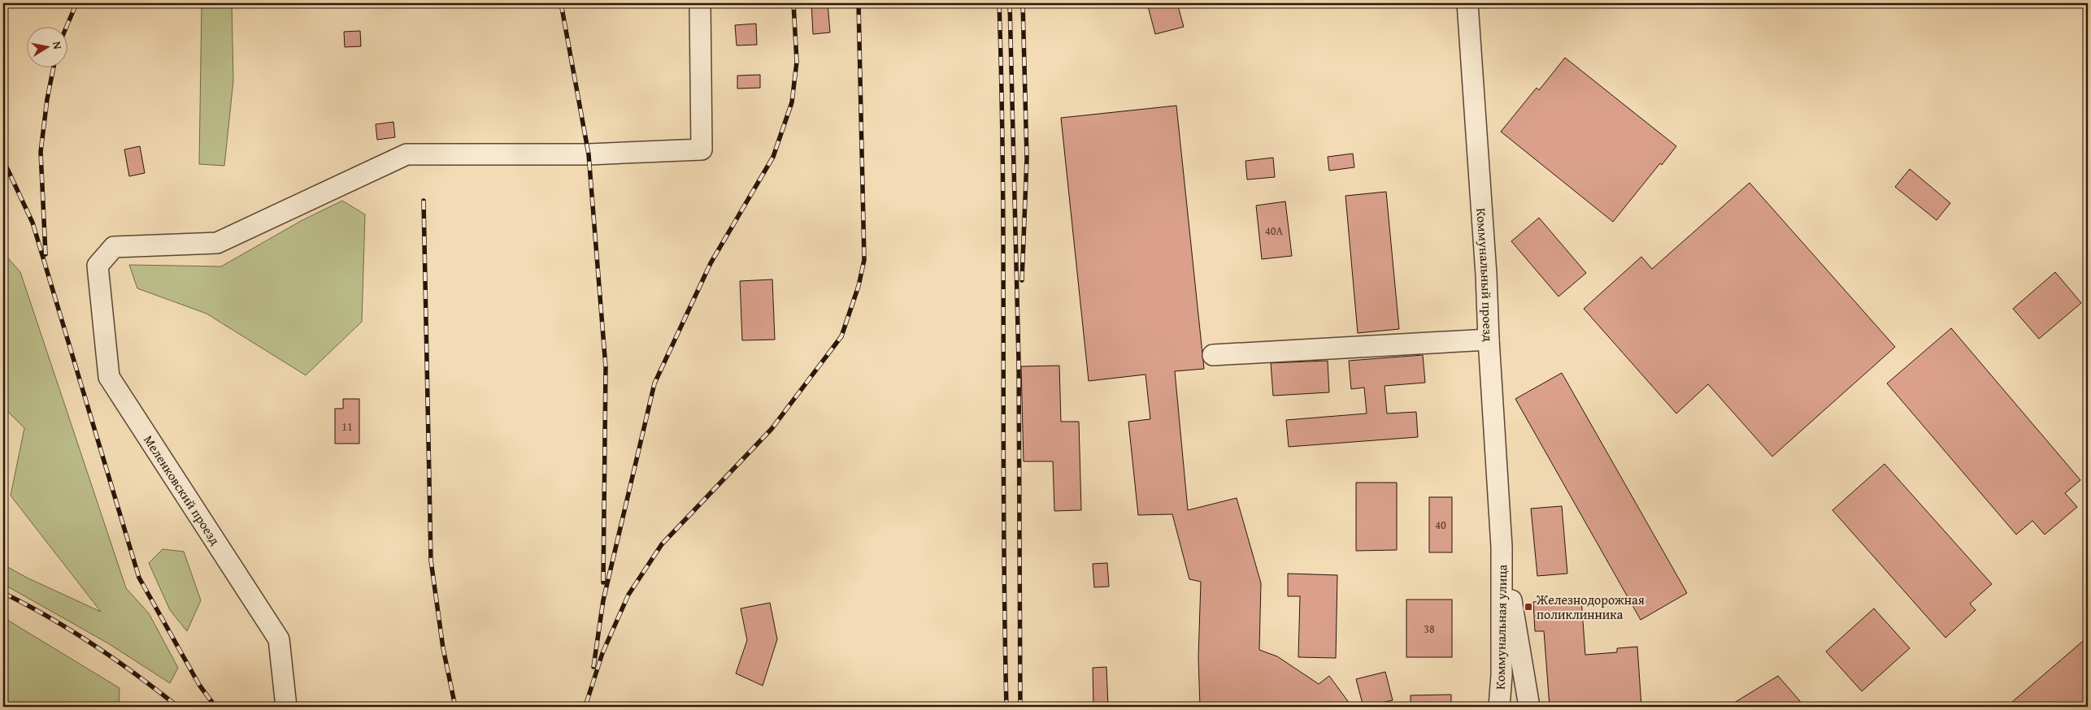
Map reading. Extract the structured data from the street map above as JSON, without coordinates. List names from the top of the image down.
{
  "streets": {
    "street": ["Коммунальный проезд", "Меленковский проезд", "Коммунальная улица"]
  },
  "crossings": [
    ["Коммунальный проезд", "Коммунальная улица"]
  ],
  "places": {
    "transit": ["Железнодорожная поликлинника"]
  },
  "house_numbers": [
    "40А",
    "11",
    "40",
    "38"
  ],
  "north": "right"
}
